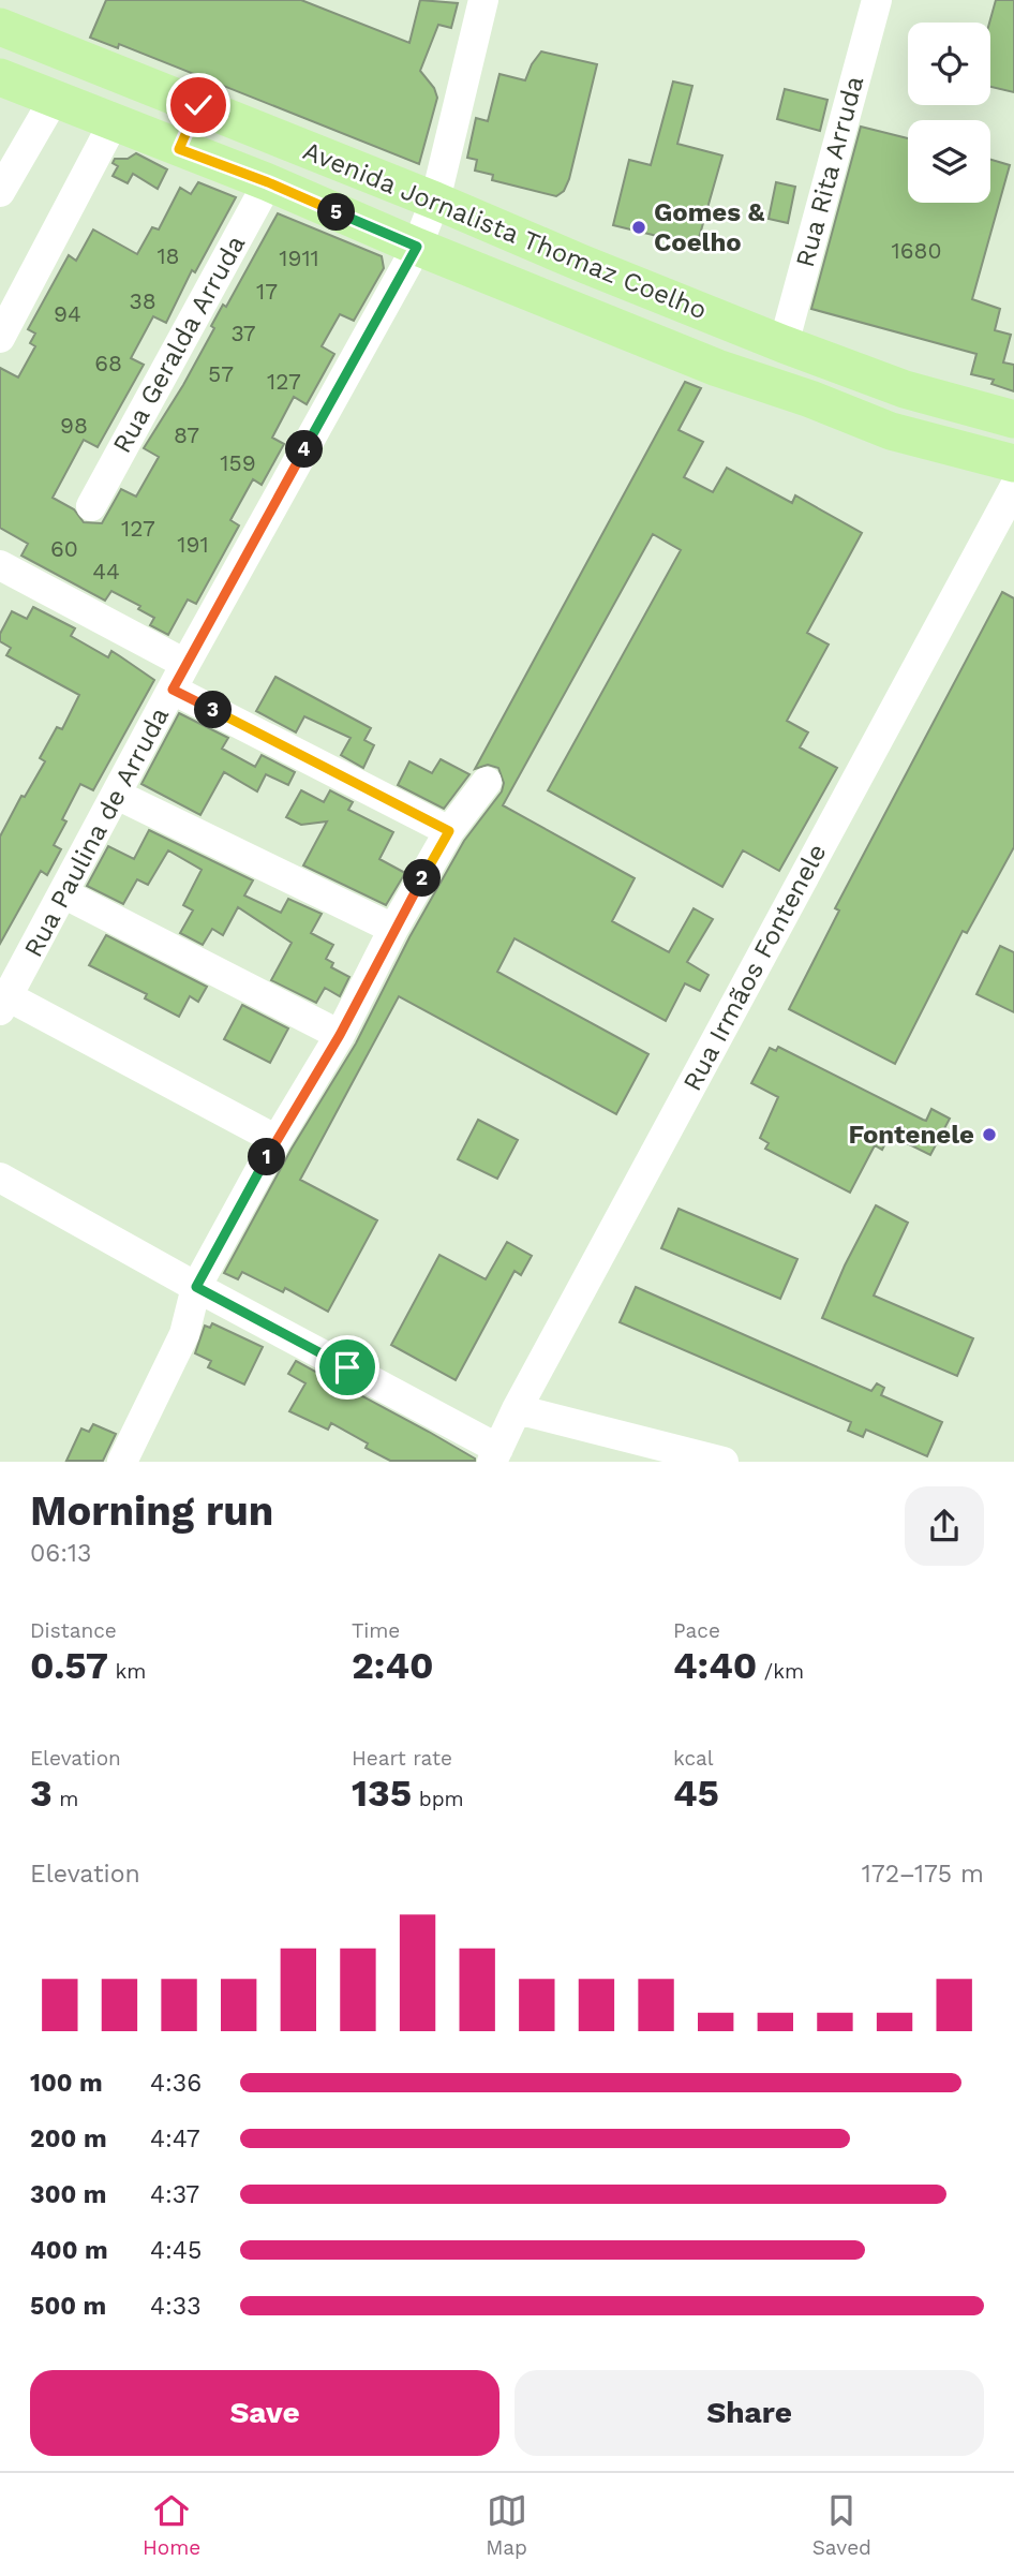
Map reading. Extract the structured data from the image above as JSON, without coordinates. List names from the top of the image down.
{
  "streets": {
    "main road": ["Avenida Jornalista Thomaz Coelho"],
    "street": [
      "Rua Rita Arruda",
      "Rua Geralda Arruda",
      "Rua Paulina de Arruda",
      "Rua Irmãos Fontenele"
    ]
  },
  "crossings": [
    ["Rua Rita Arruda", "Avenida Jornalista Thomaz Coelho"],
    ["Avenida Jornalista Thomaz Coelho", "Rua Geralda Arruda"],
    ["Avenida Jornalista Thomaz Coelho", "Rua Paulina de Arruda"]
  ],
  "places": ["Gomes & Coelho", "Fontenele"],
  "house_numbers": [
    "1680",
    "18",
    "1911",
    "17",
    "38",
    "94",
    "37",
    "68",
    "57",
    "127",
    "98",
    "87",
    "159",
    "127",
    "191",
    "60",
    "44"
  ],
  "page": {
    "pins": [
      "5",
      "4",
      "3",
      "2",
      "1"
    ],
    "heading": ["Morning run", "06:13"],
    "stats": [
      ["Distance", "0.57 km"],
      ["Time", "2:40"],
      ["Pace", "4:40 /km"],
      ["Elevation", "3 m"],
      ["Heart rate", "135 bpm"],
      ["kcal", "45"]
    ],
    "chart": ["Elevation", "172–175 m"],
    "list": [
      {
        "name": "100 m",
        "note": "4:36"
      },
      {
        "name": "200 m",
        "note": "4:47"
      },
      {
        "name": "300 m",
        "note": "4:37"
      },
      {
        "name": "400 m",
        "note": "4:45"
      },
      {
        "name": "500 m",
        "note": "4:33"
      }
    ],
    "buttons": ["Save", "Share"],
    "tabs": ["Home", "Map", "Saved"]
  }
}
